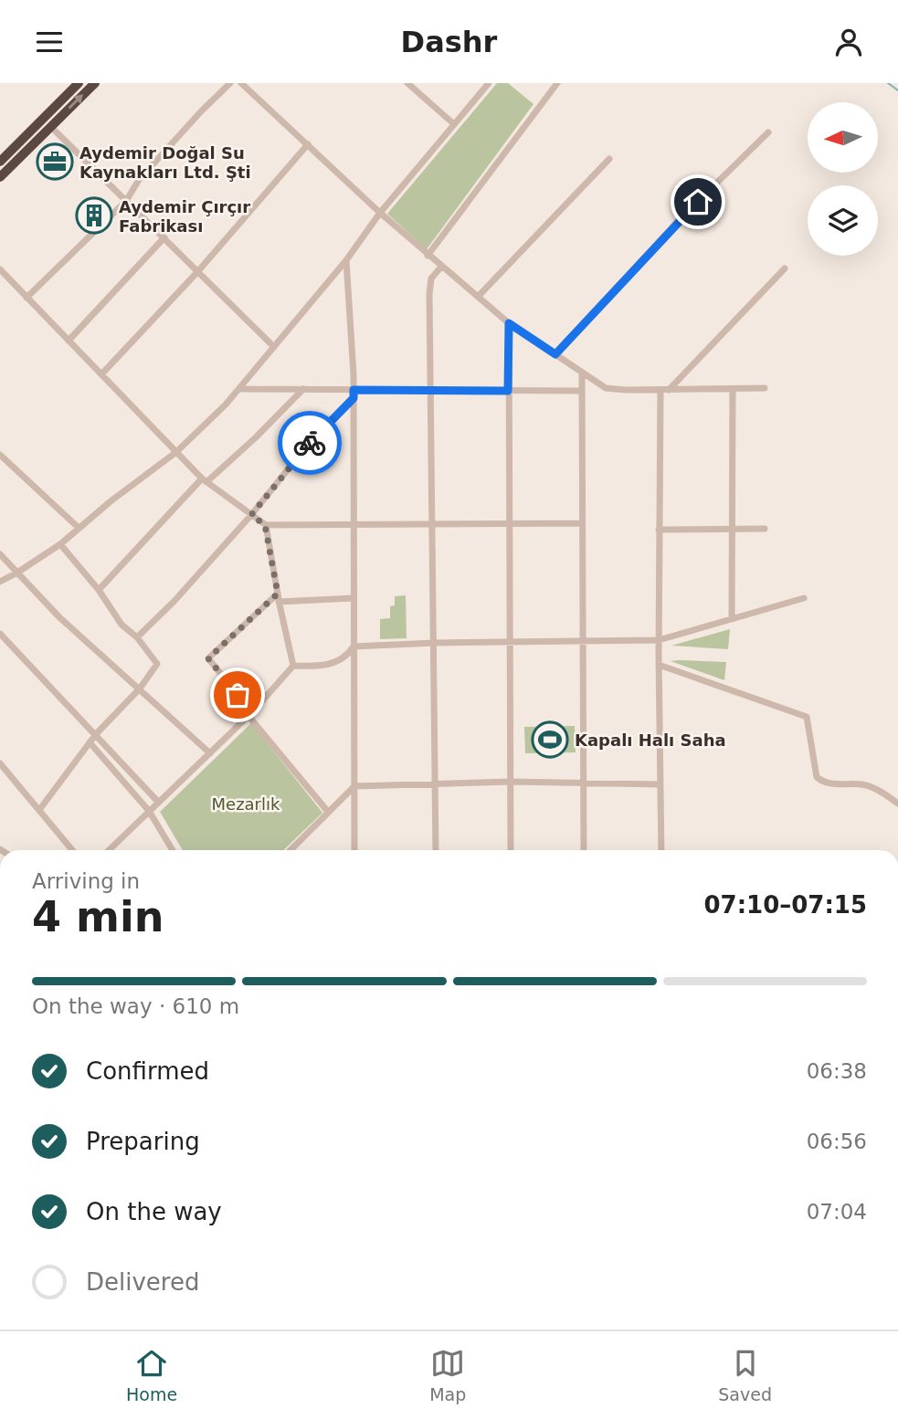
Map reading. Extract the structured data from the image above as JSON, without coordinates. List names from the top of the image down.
{
  "parks": ["Mezarlık"],
  "places": {
    "office": ["Aydemir Doğal Su Kaynakları Ltd. Şti"],
    "building": ["Aydemir Çırçır Fabrikası"],
    "sports": ["Kapalı Halı Saha"]
  },
  "north": "left",
  "page": {
    "header": "Dashr",
    "heading": ["4 min", "Arriving in", "07:10–07:15"],
    "bar": "On the way · 610 m",
    "list": [
      ["Confirmed", "06:38"],
      ["Preparing", "06:56"],
      ["On the way", "07:04"],
      "Delivered"
    ],
    "tabs": ["Home", "Map", "Saved"]
  }
}
